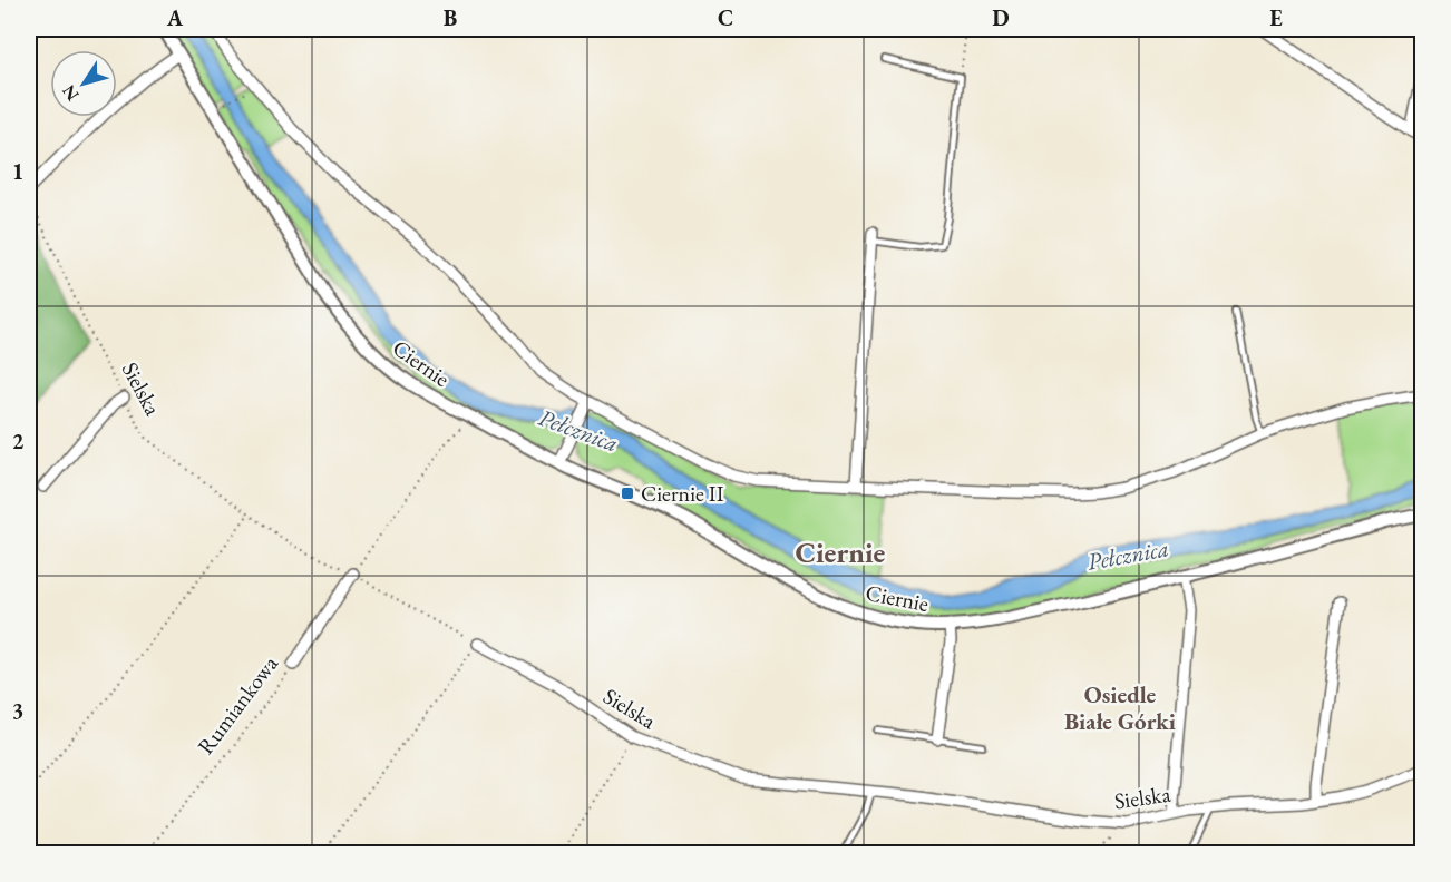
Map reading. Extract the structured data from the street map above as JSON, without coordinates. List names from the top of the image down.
{
  "streets": {
    "street": ["Ciernie", "Sielska", "Rumiankowa"]
  },
  "crossings": [
    ["Sielska", "Rumiankowa"]
  ],
  "districts": ["Ciernie", "Osiedle Białe Górki"],
  "water": ["Pełcznica"],
  "places": {
    "transit": ["Ciernie II"]
  },
  "north": "bottom left",
  "grid": {
    "columns": [
      "A",
      "B",
      "C",
      "D",
      "E"
    ],
    "rows": ["1", "2", "3"]
  }
}
